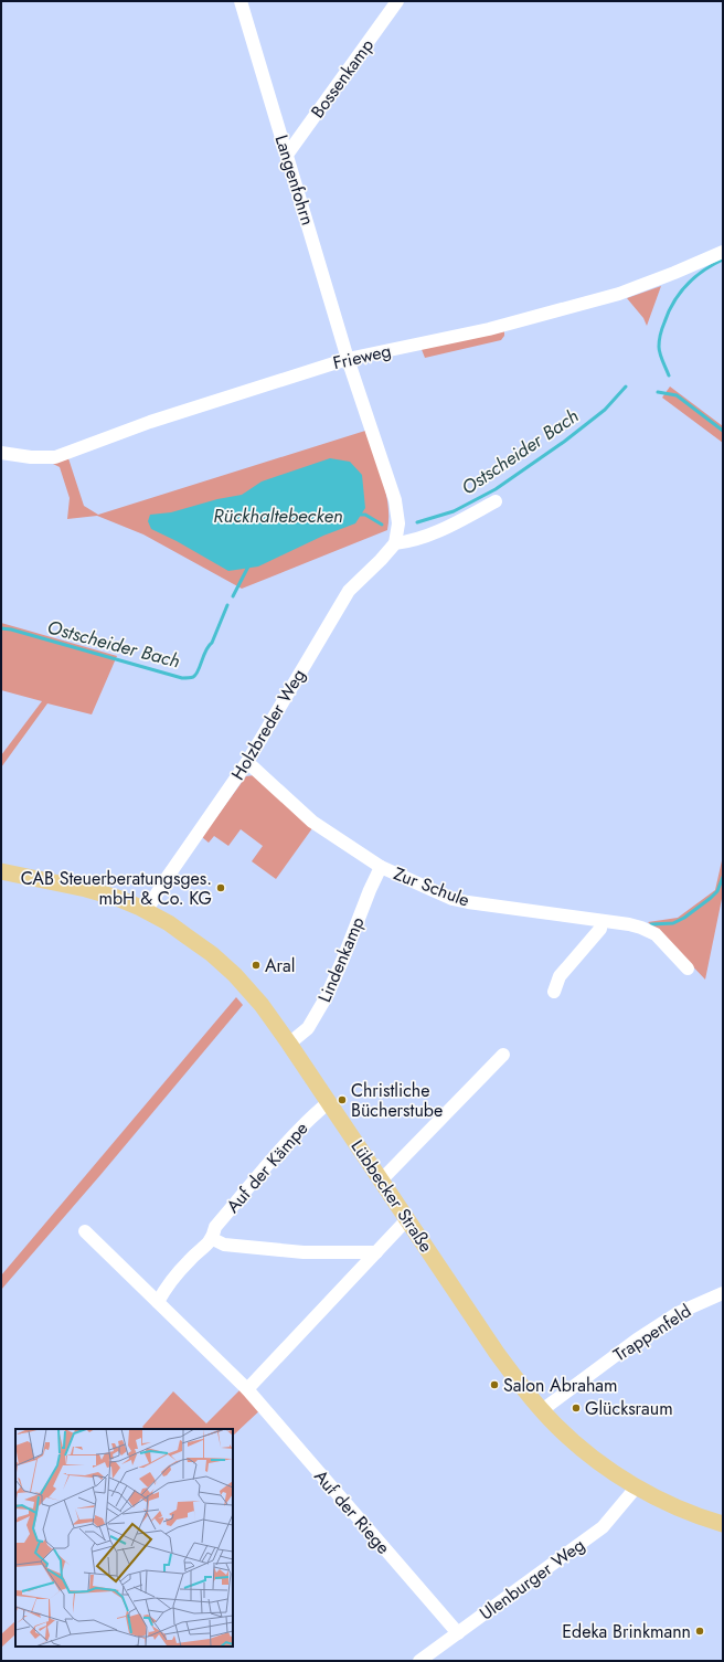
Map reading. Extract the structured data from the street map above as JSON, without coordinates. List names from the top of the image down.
{
  "streets": {
    "main road": ["Lübbecker Straße"],
    "street": [
      "Bossenkamp",
      "Langenfohrn",
      "Frieweg",
      "Holzbreder Weg",
      "Zur Schule",
      "Lindenkamp",
      "Auf der Kämpe",
      "Trappenfeld",
      "Auf der Riege",
      "Ulenburger Weg"
    ]
  },
  "crossings": [
    ["Bossenkamp", "Langenfohrn"],
    ["Langenfohrn", "Frieweg"],
    ["Langenfohrn", "Holzbreder Weg"],
    ["Frieweg", "Holzbreder Weg"],
    ["Holzbreder Weg", "Zur Schule"],
    ["Holzbreder Weg", "Lübbecker Straße"],
    ["Zur Schule", "Lindenkamp"],
    ["Lindenkamp", "Lübbecker Straße"],
    ["Auf der Kämpe", "Lübbecker Straße"],
    ["Auf der Kämpe", "Auf der Riege"],
    ["Lübbecker Straße", "Trappenfeld"],
    ["Lübbecker Straße", "Ulenburger Weg"],
    ["Auf der Riege", "Ulenburger Weg"]
  ],
  "water": ["Ostscheider Bach", "Rückhaltebecken"],
  "places": [
    "CAB Steuerberatungsges. mbH & Co. KG",
    "Aral",
    "Christliche Bücherstube",
    "Salon Abraham",
    "Glücksraum",
    "Edeka Brinkmann"
  ]
}
